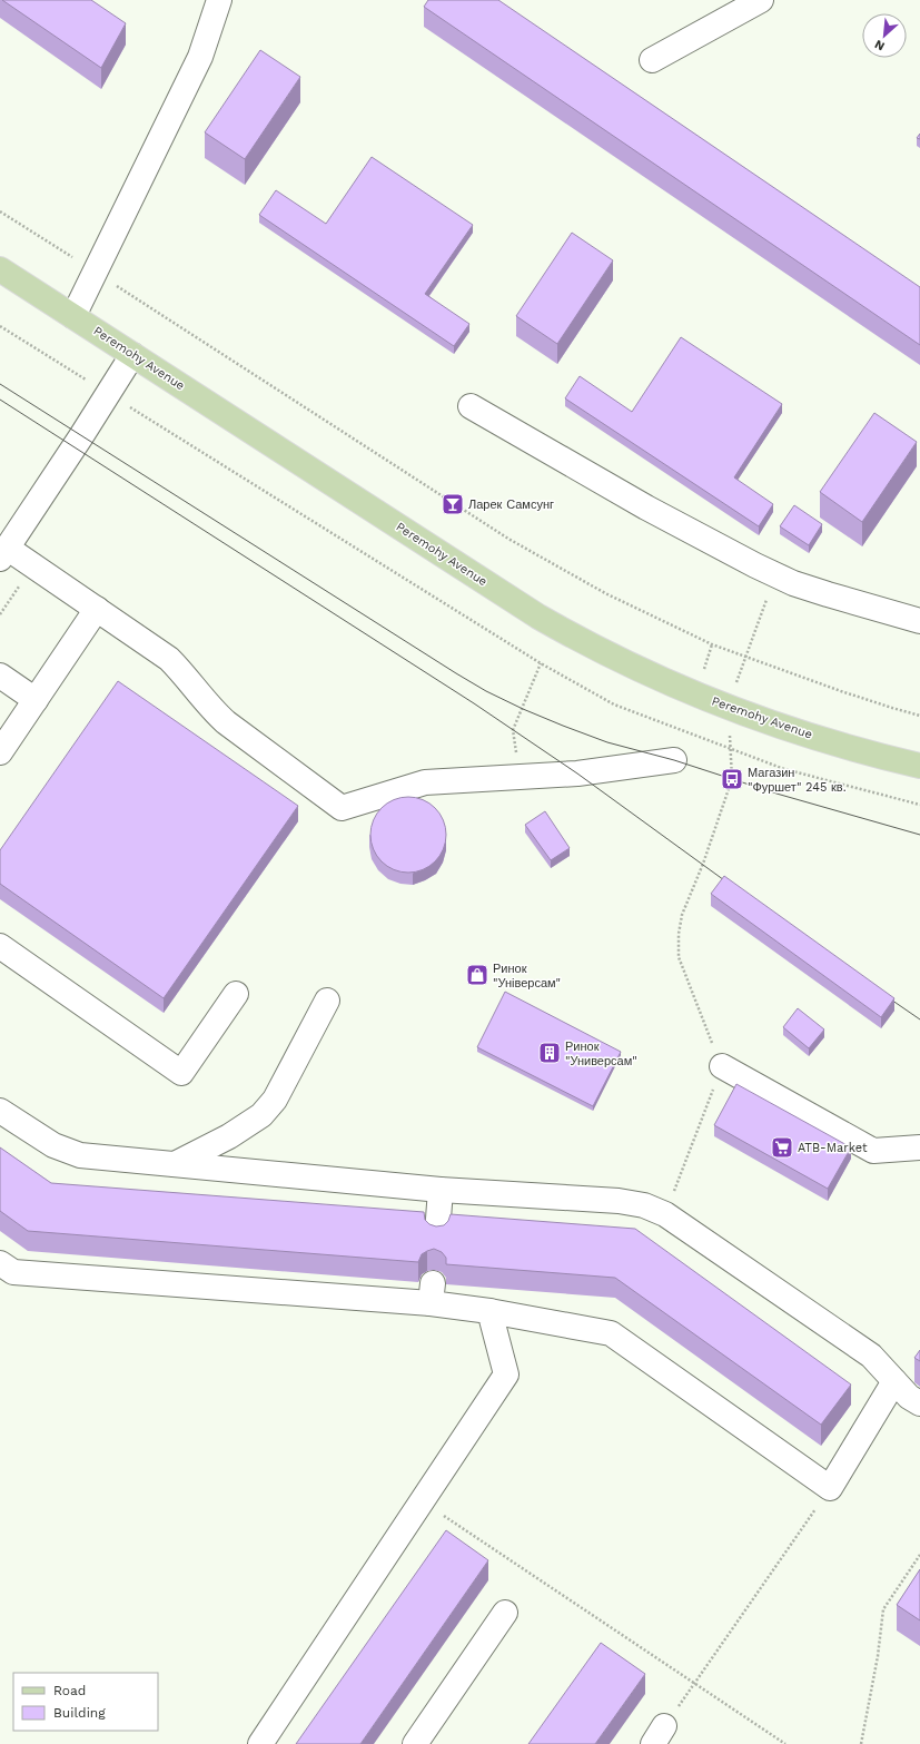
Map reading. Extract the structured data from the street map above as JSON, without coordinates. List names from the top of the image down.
{
  "streets": {
    "main road": ["Peremohy Avenue"]
  },
  "places": {
    "bar": ["Ларек Самсунг"],
    "bus stop": ["Магазин \"Фуршет\" 245 кв."],
    "shop": ["Ринок \"Універсам\""],
    "building": ["Ринок \"Универсам\""],
    "supermarket": ["ATB-Market"]
  },
  "legend": ["Road", "Building"],
  "north": "bottom left"
}
